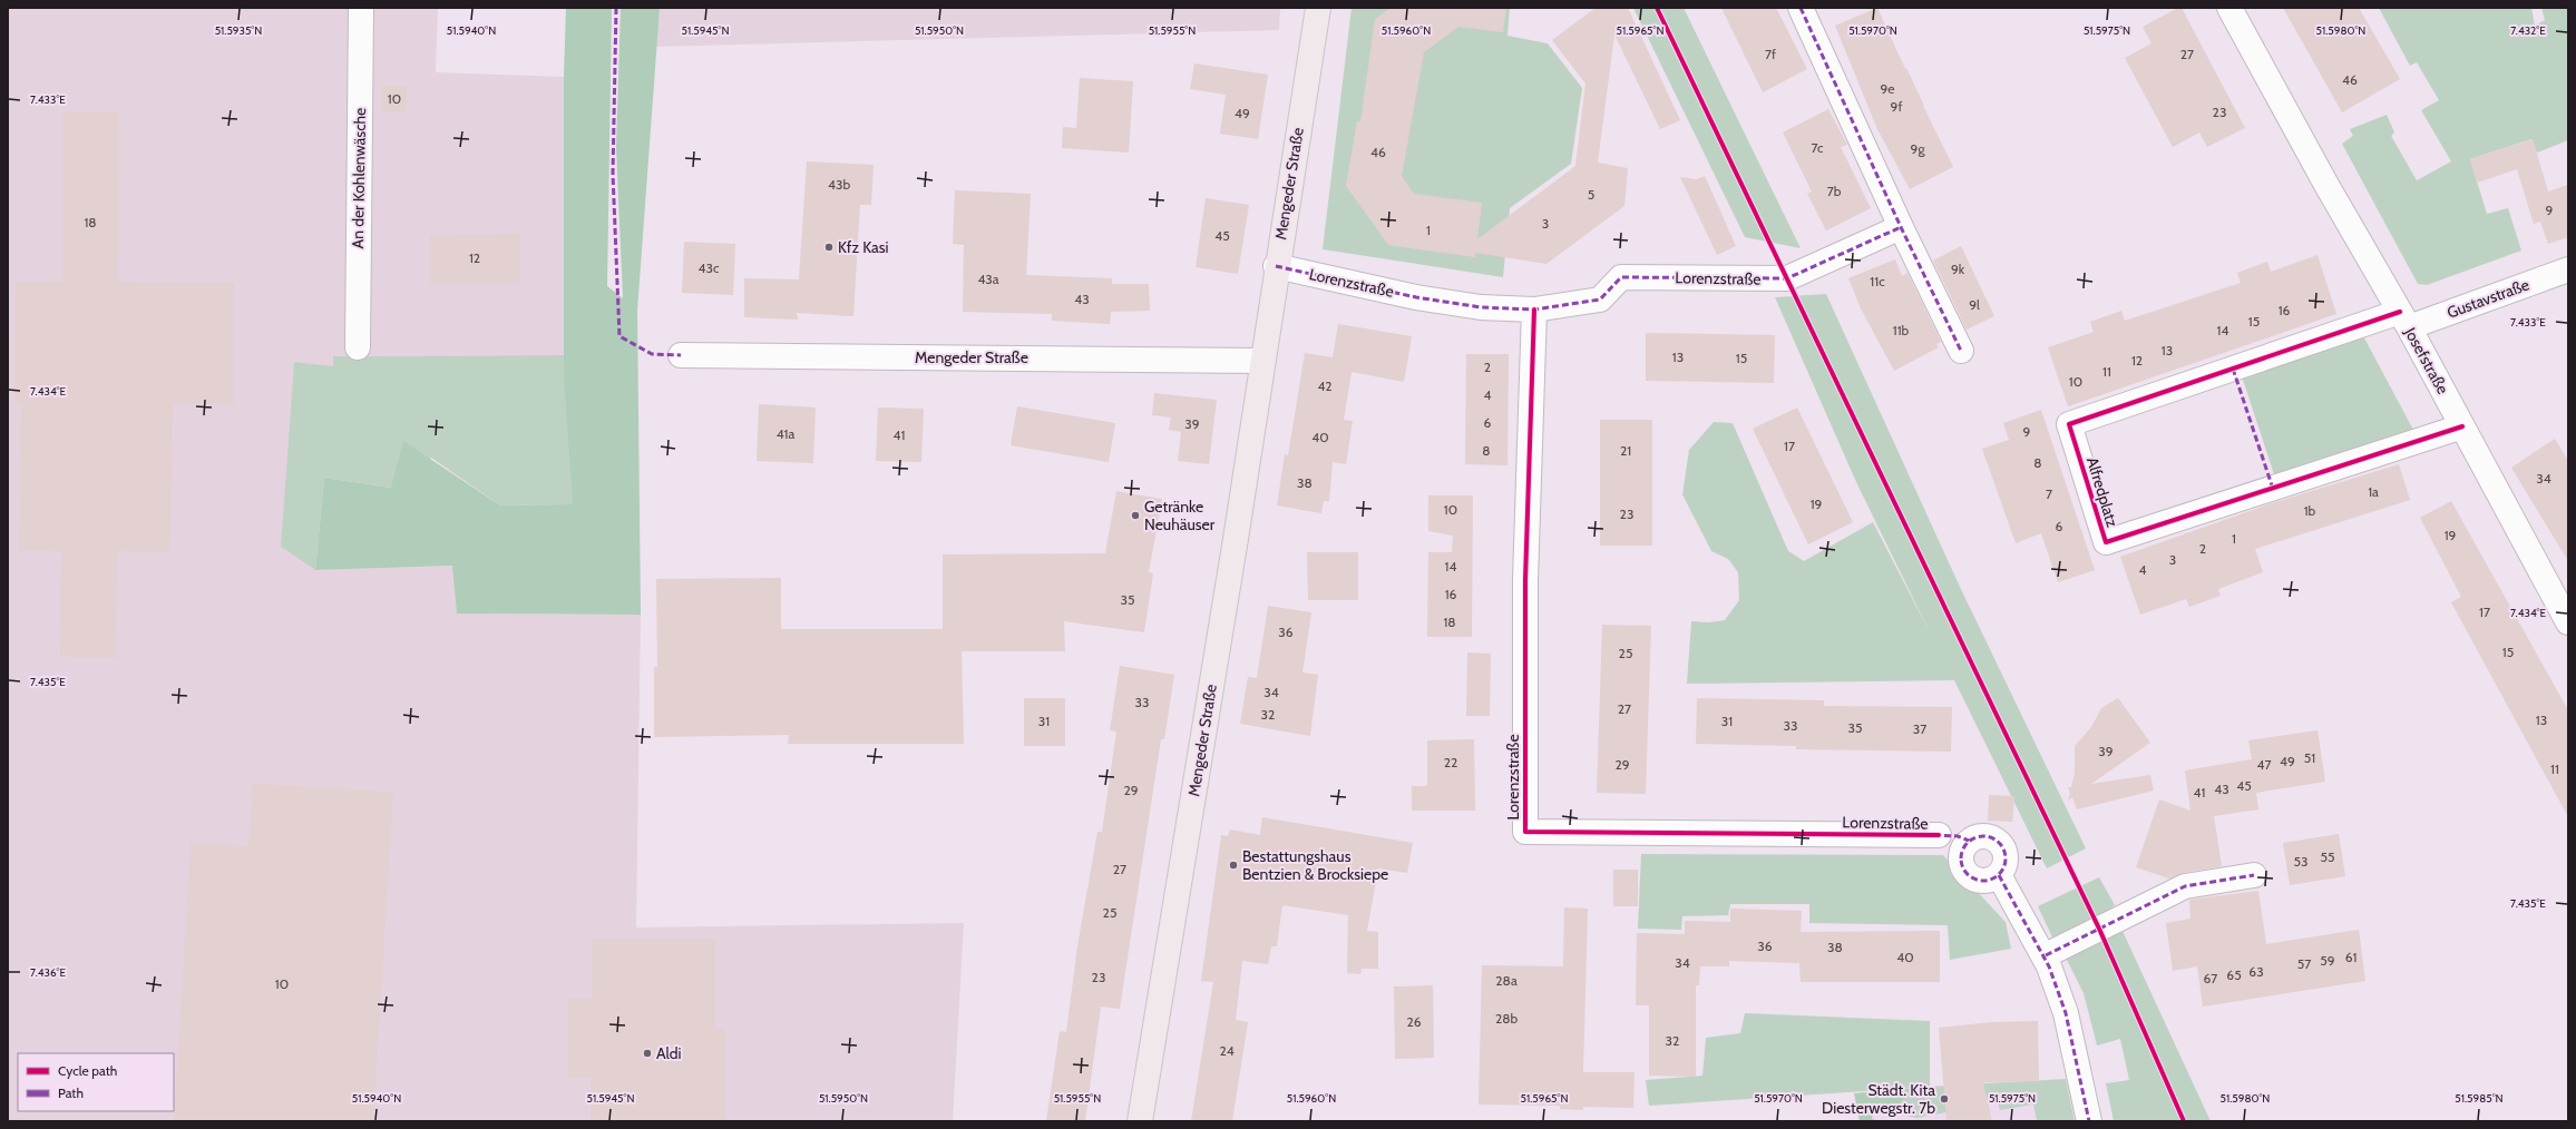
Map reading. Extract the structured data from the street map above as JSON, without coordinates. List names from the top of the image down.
{
  "streets": {
    "main road": ["Mengeder Straße"],
    "street": [
      "An der Kohlenwäsche",
      "Lorenzstraße",
      "Gustavstraße",
      "Josefstraße",
      "Alfredplatz"
    ]
  },
  "crossings": [
    ["Mengeder Straße", "Lorenzstraße"],
    ["Gustavstraße", "Josefstraße"],
    ["Gustavstraße", "Alfredplatz"],
    ["Josefstraße", "Alfredplatz"]
  ],
  "places": [
    "Kfz Kasi",
    "Getränke Neuhäuser",
    "Bestattungshaus Bentzien & Brocksiepe",
    "Aldi",
    "Städt. Kita Diesterwegstr. 7b"
  ],
  "house_numbers": [
    "7f",
    "27",
    "46",
    "9e",
    "10",
    "9f",
    "23",
    "49",
    "7c",
    "9g",
    "46",
    "43b",
    "7b",
    "5",
    "9",
    "18",
    "3",
    "1",
    "45",
    "12",
    "43c",
    "9k",
    "43a",
    "11c",
    "43",
    "9l",
    "16",
    "15",
    "11b",
    "14",
    "13",
    "13",
    "15",
    "12",
    "2",
    "11",
    "10",
    "42",
    "4",
    "6",
    "39",
    "9",
    "41a",
    "41",
    "40",
    "17",
    "8",
    "21",
    "8",
    "34",
    "38",
    "1a",
    "7",
    "19",
    "10",
    "1b",
    "23",
    "6",
    "19",
    "1",
    "2",
    "3",
    "14",
    "4",
    "16",
    "35",
    "17",
    "18",
    "36",
    "15",
    "25",
    "34",
    "33",
    "27",
    "32",
    "13",
    "31",
    "31",
    "33",
    "35",
    "37",
    "39",
    "51",
    "49",
    "22",
    "29",
    "47",
    "11",
    "45",
    "43",
    "29",
    "41",
    "55",
    "53",
    "27",
    "25",
    "36",
    "38",
    "40",
    "61",
    "59",
    "34",
    "57",
    "63",
    "65",
    "23",
    "67",
    "28a",
    "10",
    "28b",
    "26",
    "32",
    "24"
  ],
  "legend": ["Cycle path", "Path"],
  "coordinates": [
    "7.432°E",
    "51.5935°N",
    "51.5940°N",
    "51.5945°N",
    "51.5950°N",
    "51.5955°N",
    "51.5960°N",
    "51.5965°N",
    "51.5970°N",
    "51.5975°N",
    "51.5980°N",
    "7.433°E",
    "7.434°E",
    "7.435°E",
    "7.436°E",
    "51.5985°N"
  ]
}
